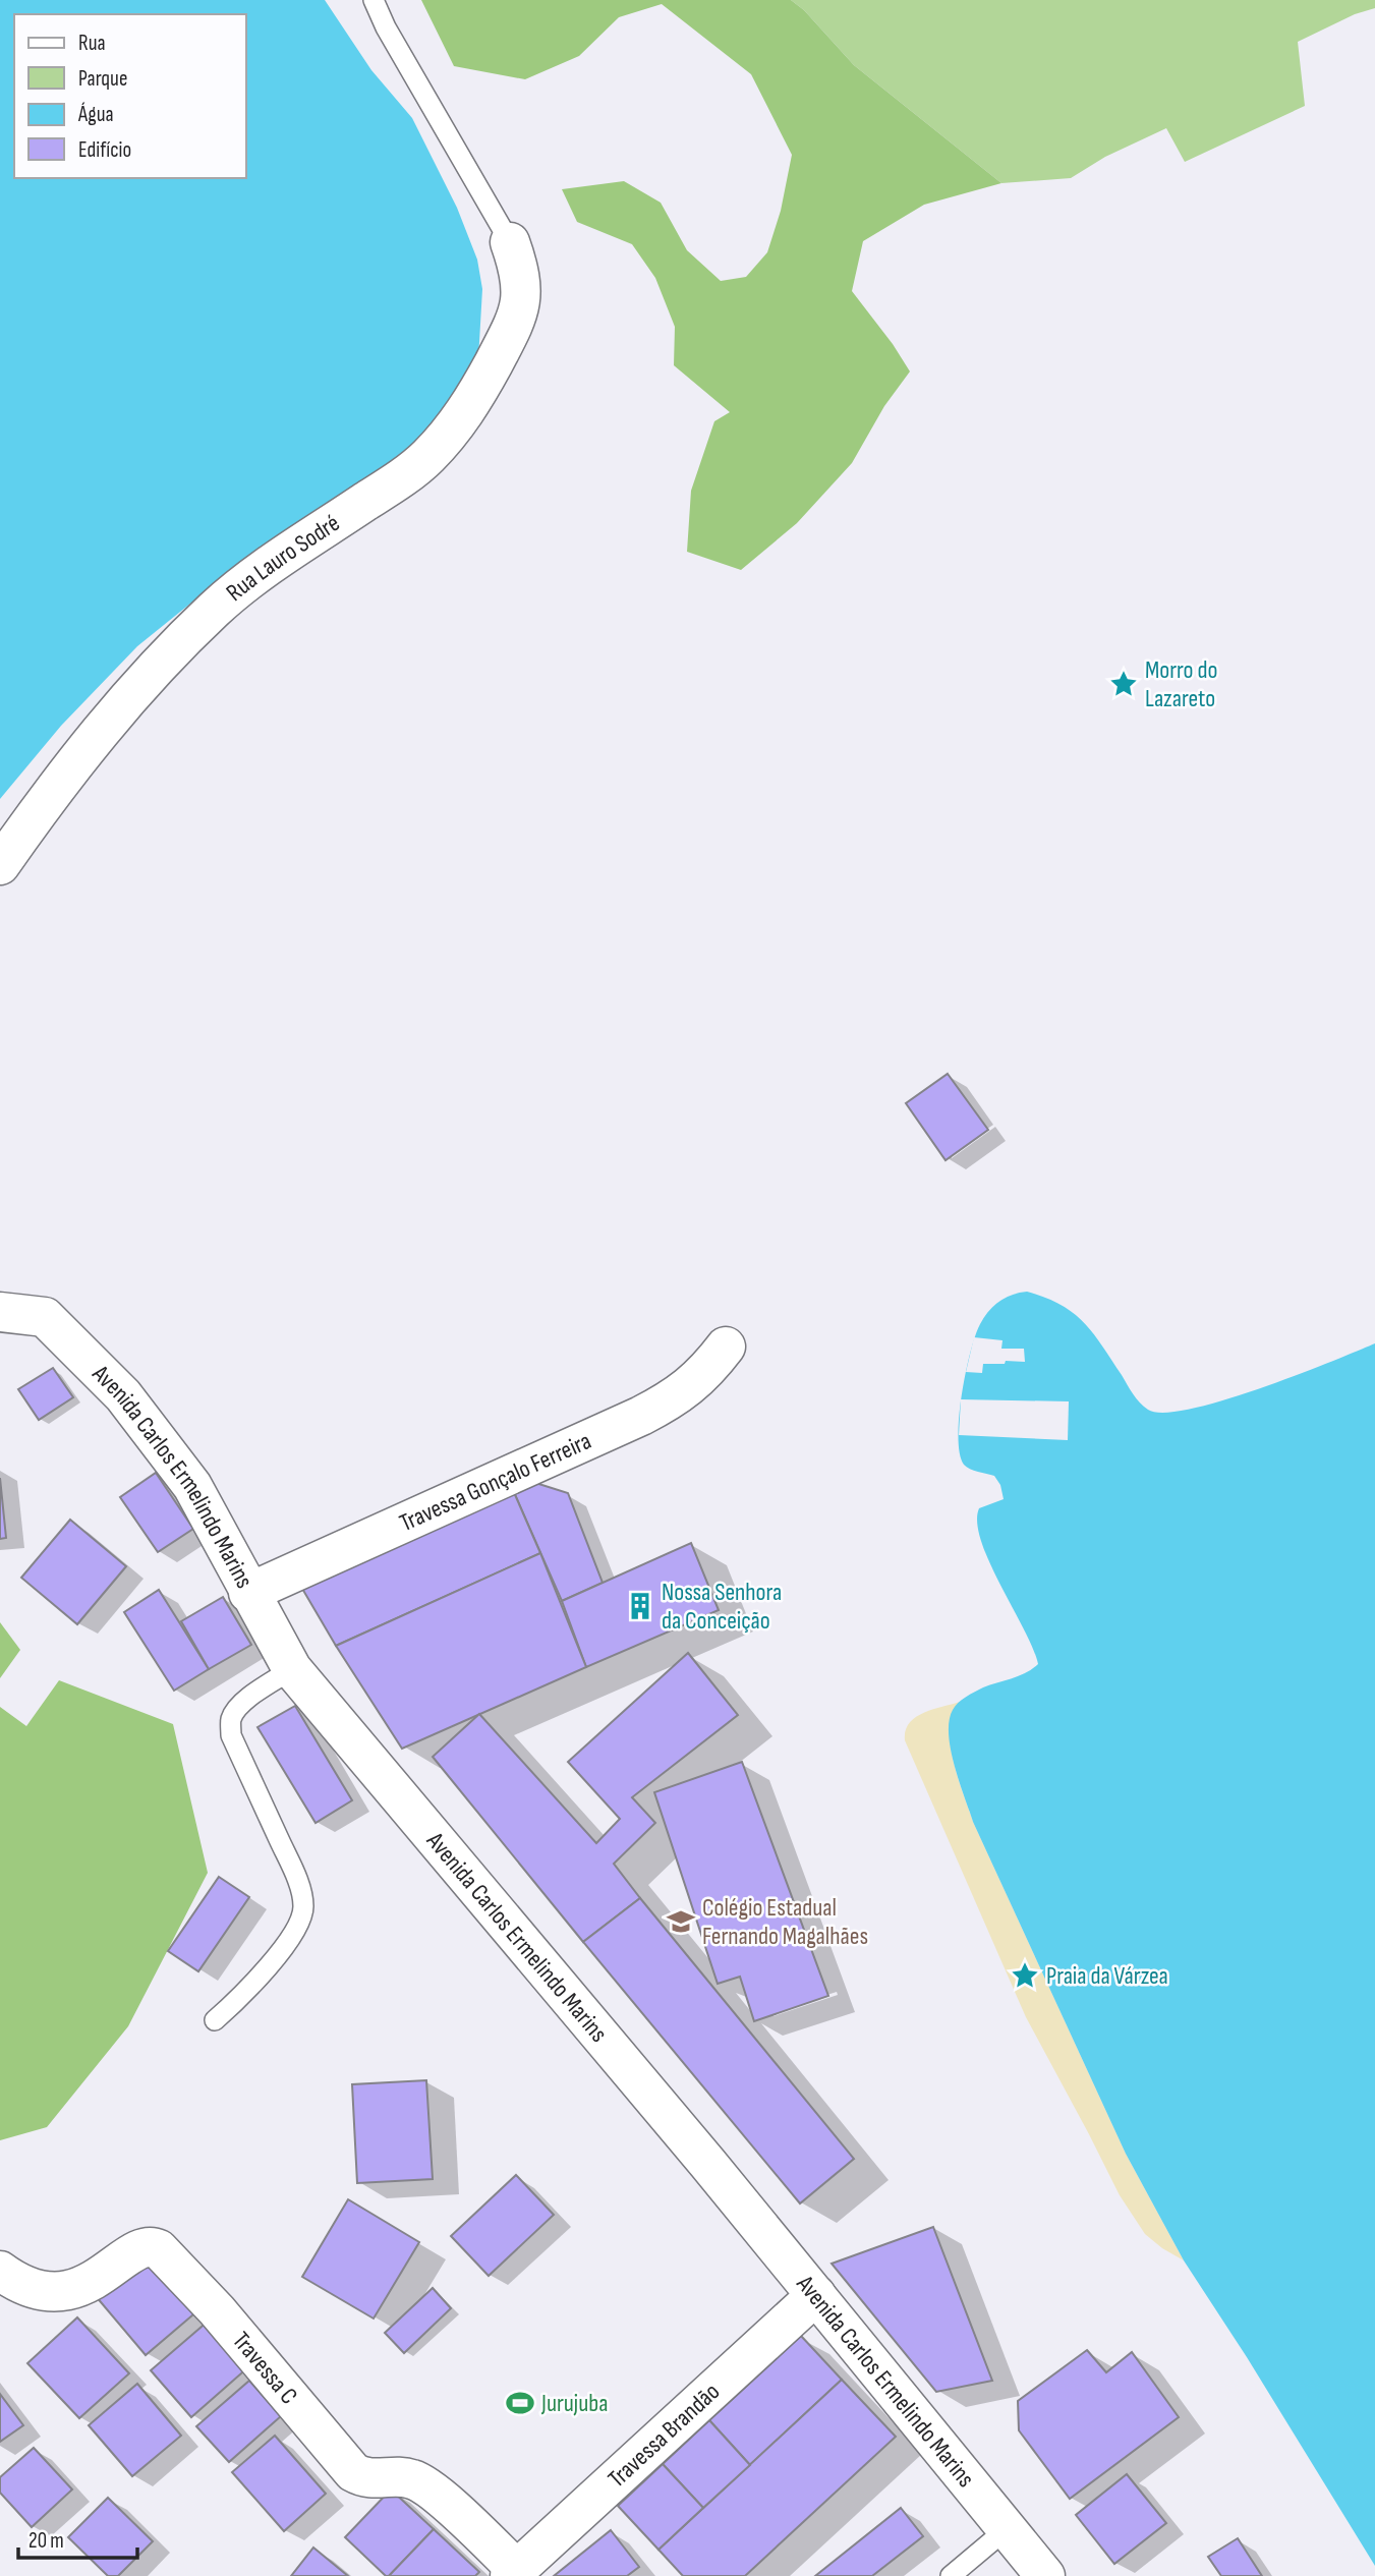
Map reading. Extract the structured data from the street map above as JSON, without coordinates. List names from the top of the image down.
{
  "streets": {
    "street": [
      "Rua Lauro Sodré",
      "Avenida Carlos Ermelindo Marins",
      "Travessa Gonçalo Ferreira",
      "Travessa C",
      "Travessa Brandão"
    ]
  },
  "crossings": [
    ["Avenida Carlos Ermelindo Marins", "Travessa Gonçalo Ferreira"],
    ["Avenida Carlos Ermelindo Marins", "Travessa Brandão"],
    ["Travessa C", "Travessa Brandão"]
  ],
  "places": {
    "place": ["Morro do Lazareto", "Praia da Várzea"],
    "building": ["Nossa Senhora da Conceição"],
    "school or university": ["Colégio Estadual Fernando Magalhães"],
    "sports": ["Jurujuba"]
  },
  "legend": [
    "Rua",
    "Parque",
    "Água",
    "Edifício"
  ],
  "scale_bar": "20 m"
}
